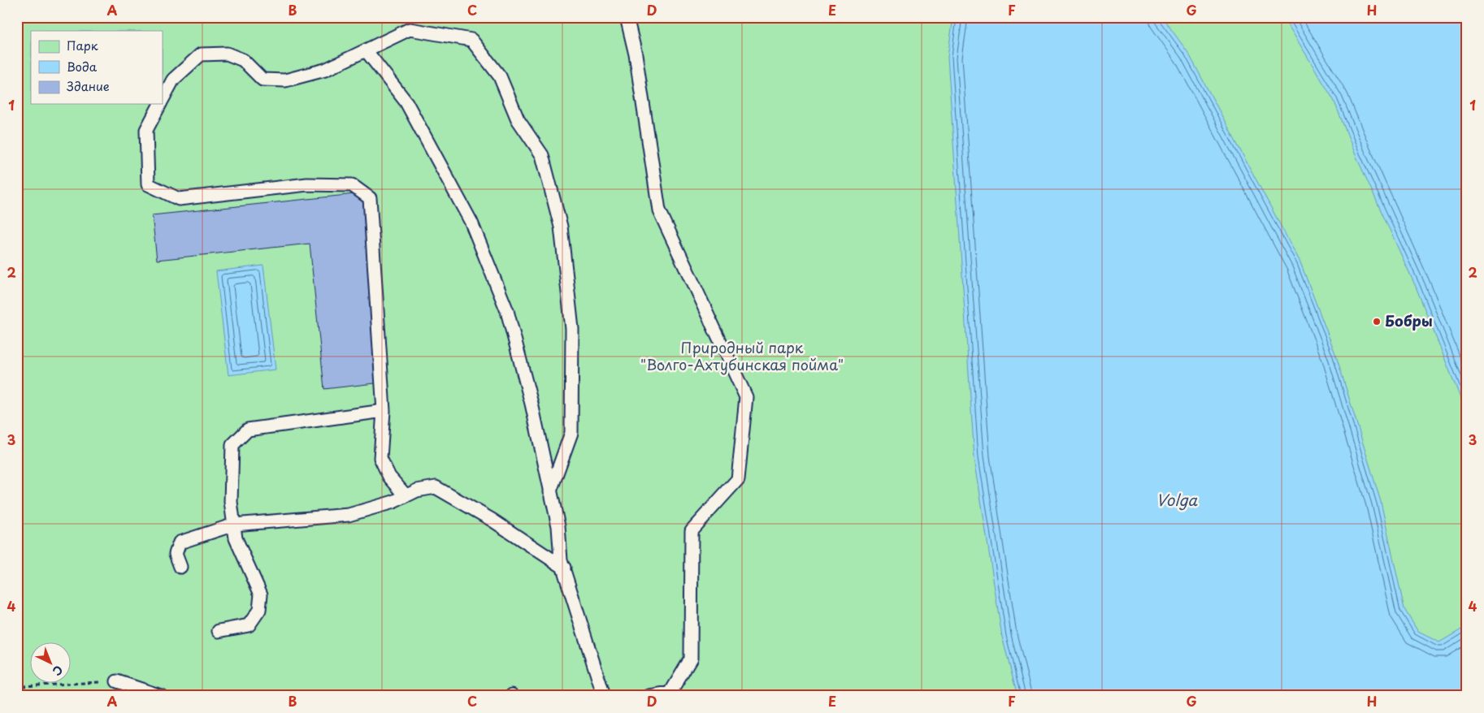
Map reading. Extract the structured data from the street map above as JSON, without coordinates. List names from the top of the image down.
{
  "water": ["Volga"],
  "parks": ["Природный парк \"Волго-Ахтубинская пойма\""],
  "places": ["Бобры"],
  "legend": ["Парк", "Вода", "Здание"],
  "north": "bottom right",
  "grid": {
    "columns": [
      "A",
      "B",
      "C",
      "D",
      "E",
      "F",
      "G",
      "H"
    ],
    "rows": [
      "1",
      "2",
      "3",
      "4"
    ]
  }
}
